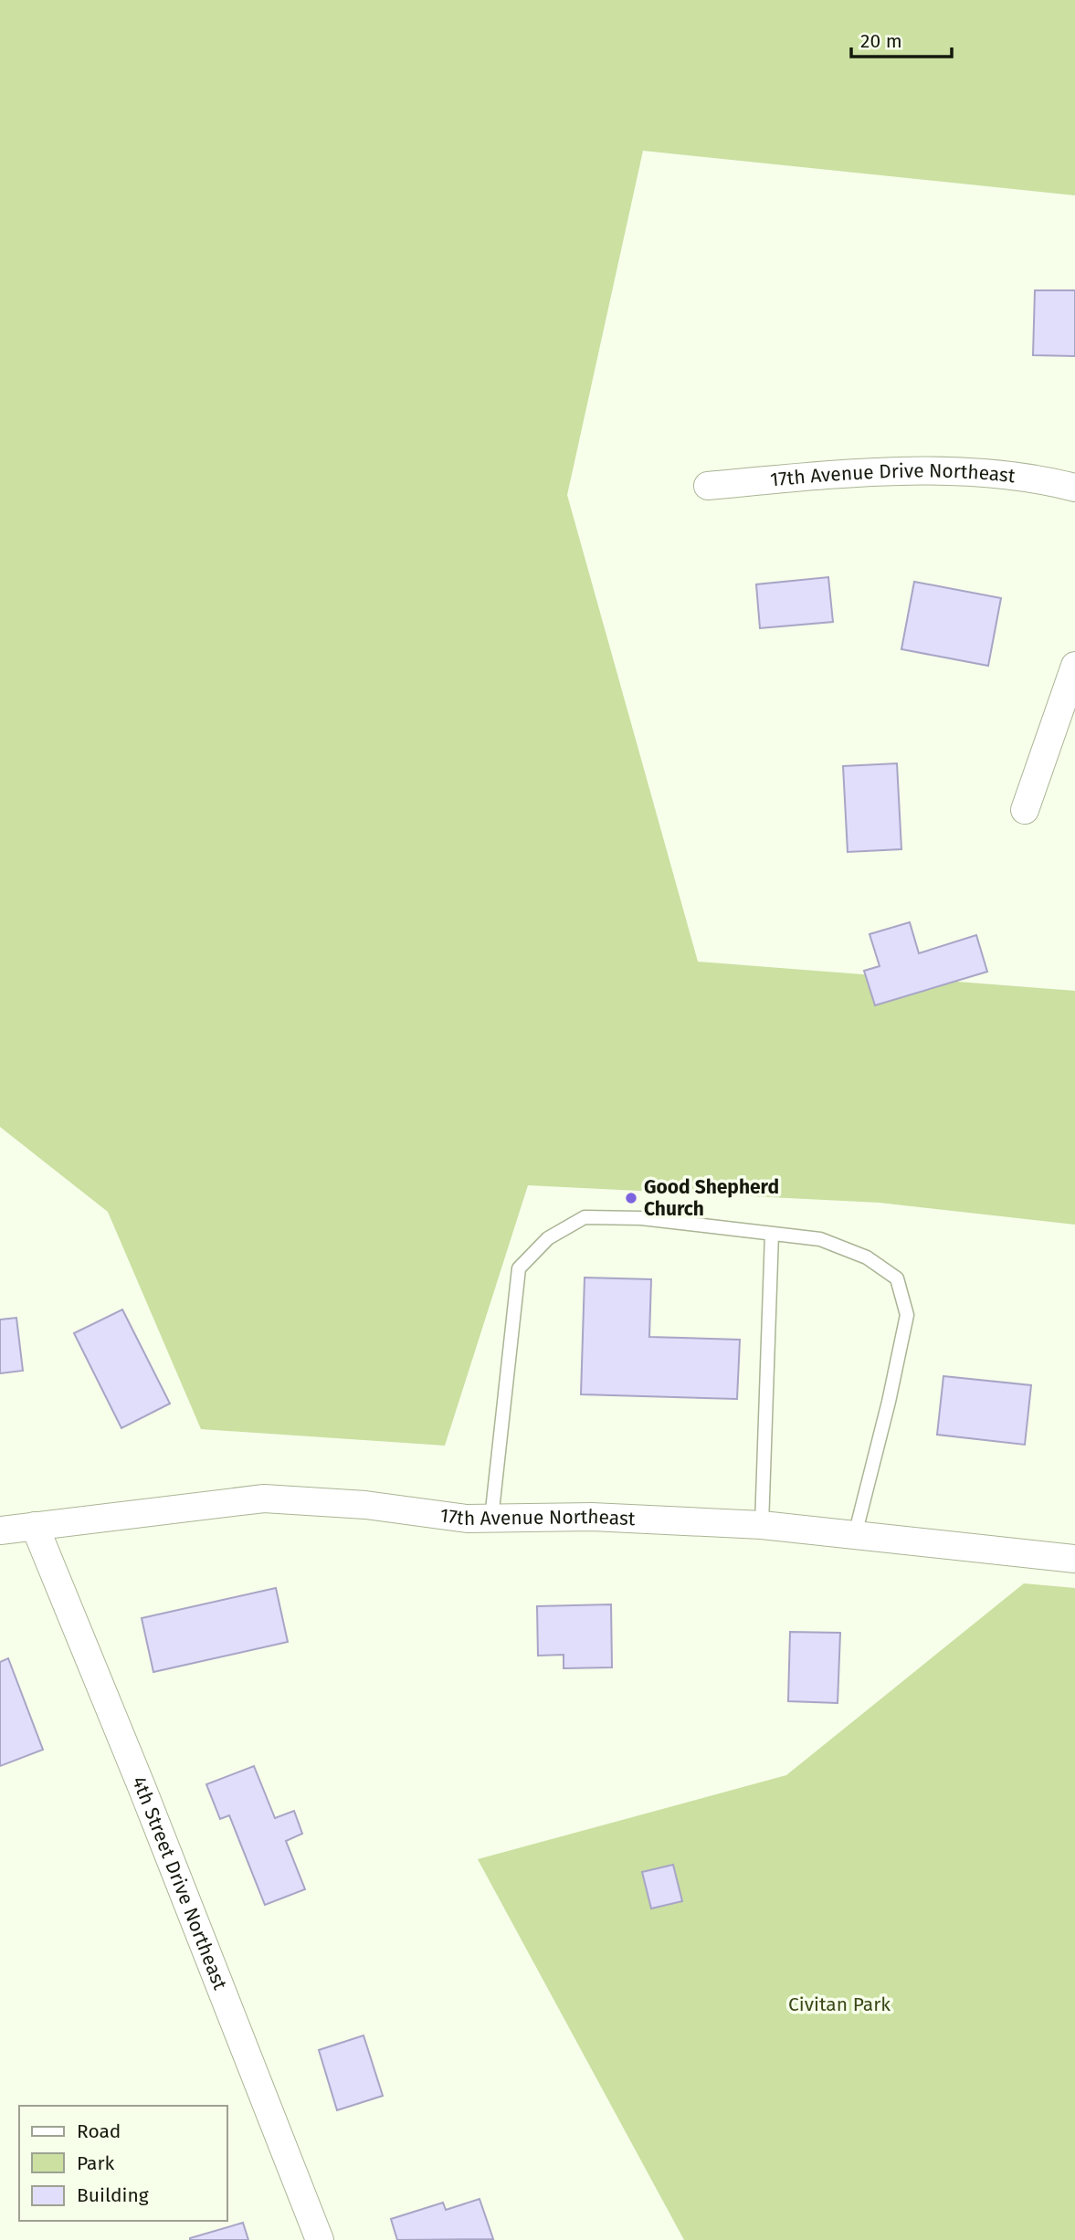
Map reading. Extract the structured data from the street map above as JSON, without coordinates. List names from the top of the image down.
{
  "streets": {
    "street": ["17th Avenue Drive Northeast", "17th Avenue Northeast", "4th Street Drive Northeast"]
  },
  "crossings": [
    ["17th Avenue Northeast", "4th Street Drive Northeast"]
  ],
  "parks": ["Civitan Park"],
  "places": ["Good Shepherd Church"],
  "legend": ["Road", "Park", "Building"],
  "scale_bar": "20 m"
}
